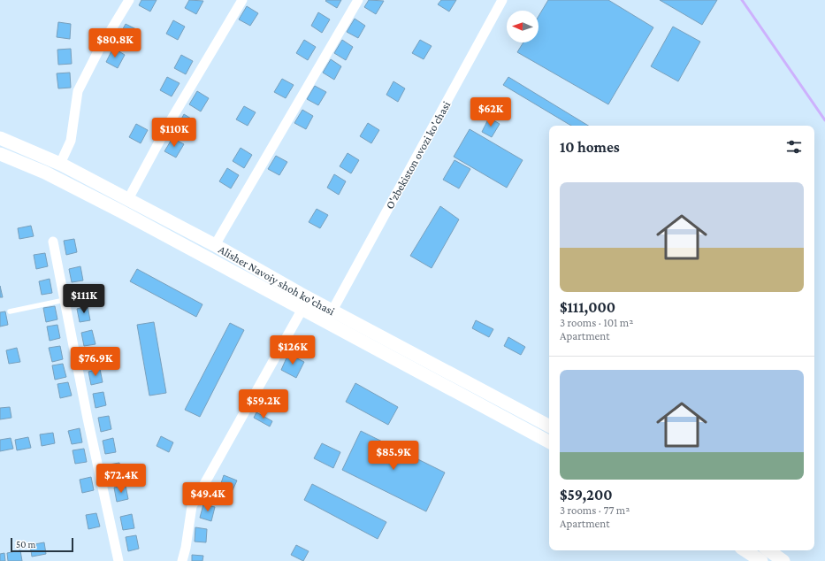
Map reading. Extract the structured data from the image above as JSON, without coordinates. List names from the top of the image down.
{
  "streets": {
    "main road": ["Alisher Navoiy shoh ko'chasi"],
    "street": ["O'zbekiston ovozi ko'chasi"]
  },
  "crossings": [
    ["O'zbekiston ovozi ko'chasi", "Alisher Navoiy shoh ko'chasi"]
  ],
  "scale_bar": "50 m",
  "north": "left",
  "page": {
    "price": [
      "$80.8K",
      "$62K",
      "$110K",
      "$111K",
      "$126K",
      "$76.9K",
      "$59.2K",
      "$85.9K",
      "$72.4K",
      "$49.4K"
    ],
    "heading": "10 homes",
    "list": [
      {
        "name": "$111,000",
        "note": "3 rooms · 101 m² · Apartment"
      },
      {
        "name": "$59,200",
        "note": "3 rooms · 77 m² · Apartment"
      }
    ],
    "scale": "50 m"
  }
}
